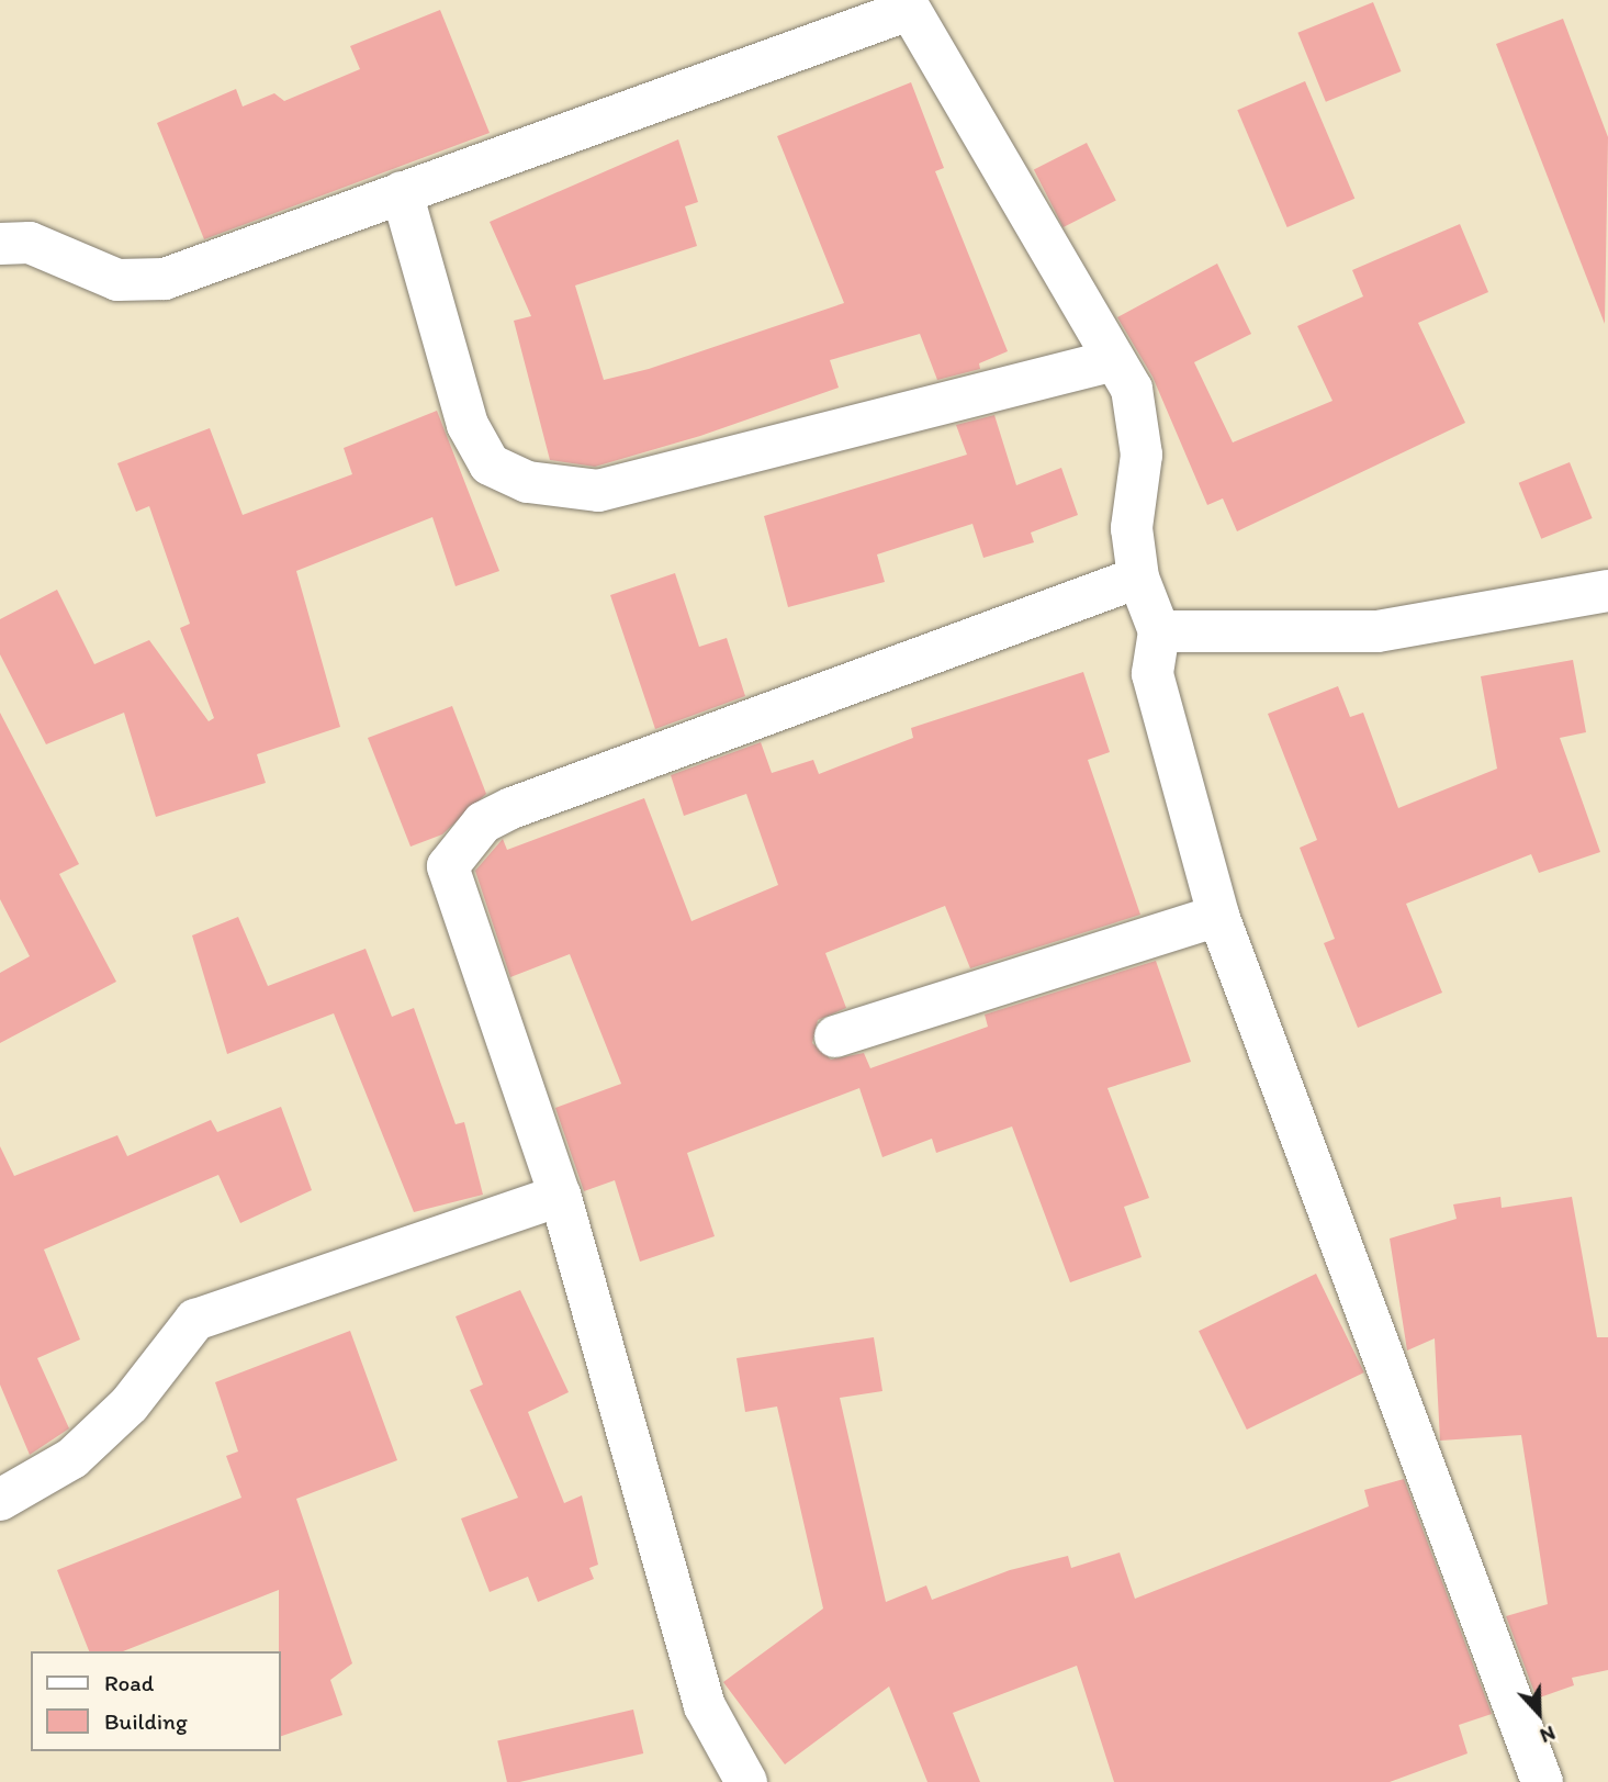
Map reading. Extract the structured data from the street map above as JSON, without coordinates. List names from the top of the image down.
{
  "legend": ["Road", "Building"],
  "north": "bottom"
}
